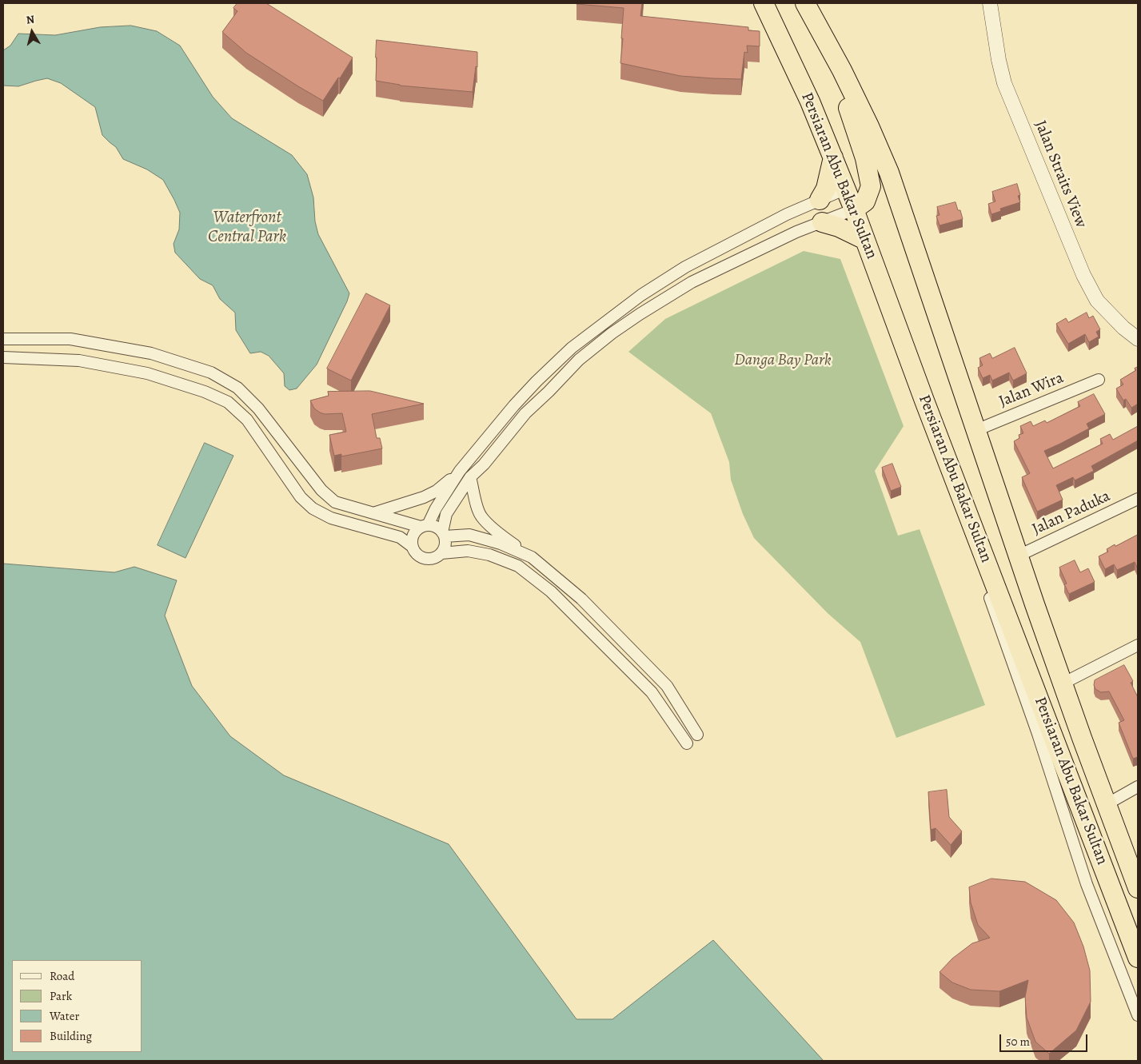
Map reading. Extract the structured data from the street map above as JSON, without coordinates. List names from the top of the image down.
{
  "streets": {
    "highway": ["Persiaran Abu Bakar Sultan"],
    "street": ["Jalan Straits View", "Jalan Wira", "Jalan Paduka"]
  },
  "crossings": [
    ["Persiaran Abu Bakar Sultan", "Jalan Wira"],
    ["Persiaran Abu Bakar Sultan", "Jalan Paduka"]
  ],
  "water": ["Waterfront Central Park"],
  "parks": ["Danga Bay Park"],
  "legend": [
    "Road",
    "Park",
    "Water",
    "Building"
  ],
  "scale_bar": "50 m",
  "north": "top"
}
